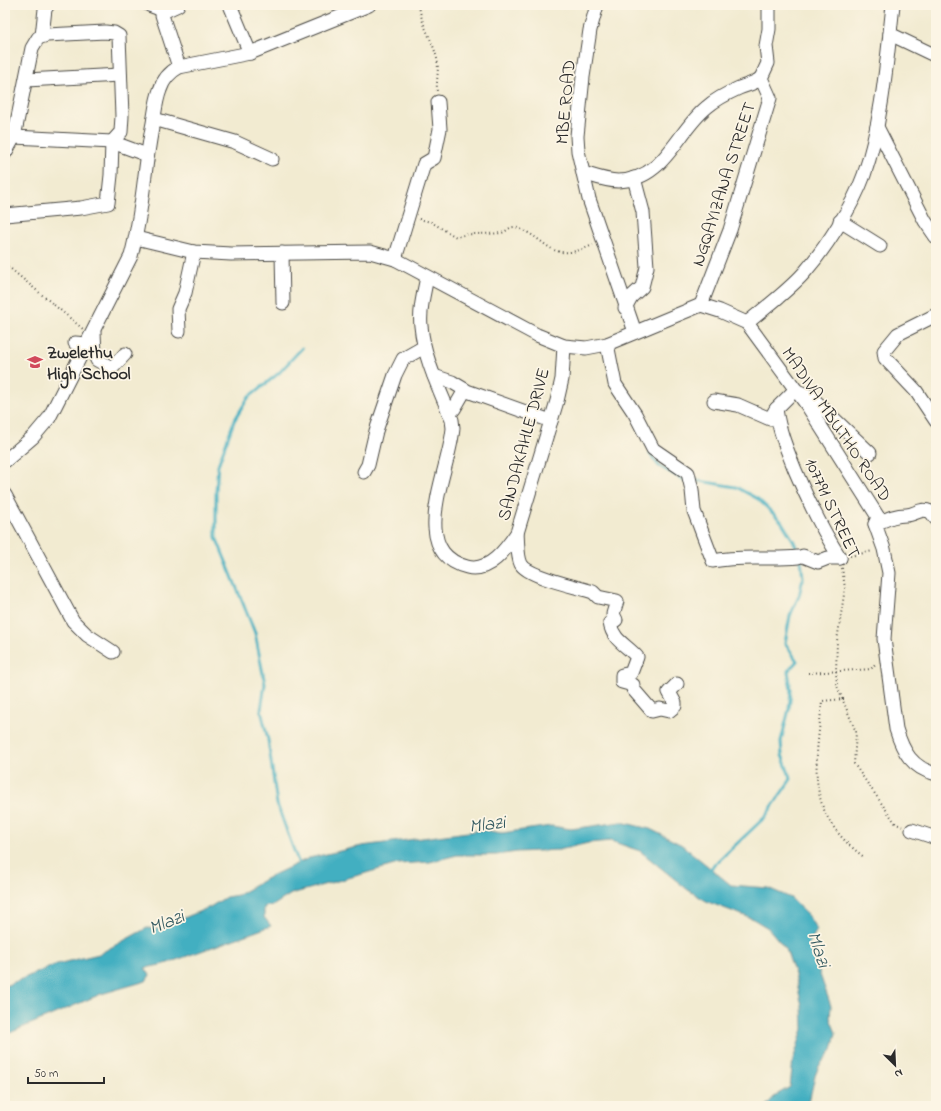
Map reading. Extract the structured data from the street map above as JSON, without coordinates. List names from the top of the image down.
{
  "streets": {
    "street": [
      "MBE ROAD",
      "NGQAYIZANA STREET",
      "MADIVA MBUTHO ROAD",
      "SANDAKAHLE DRIVE",
      "107791 STREET"
    ]
  },
  "water": ["Mlazi"],
  "places": {
    "school or university": ["Zwelethu High School"]
  },
  "scale_bar": "50 m",
  "north": "bottom right"
}
